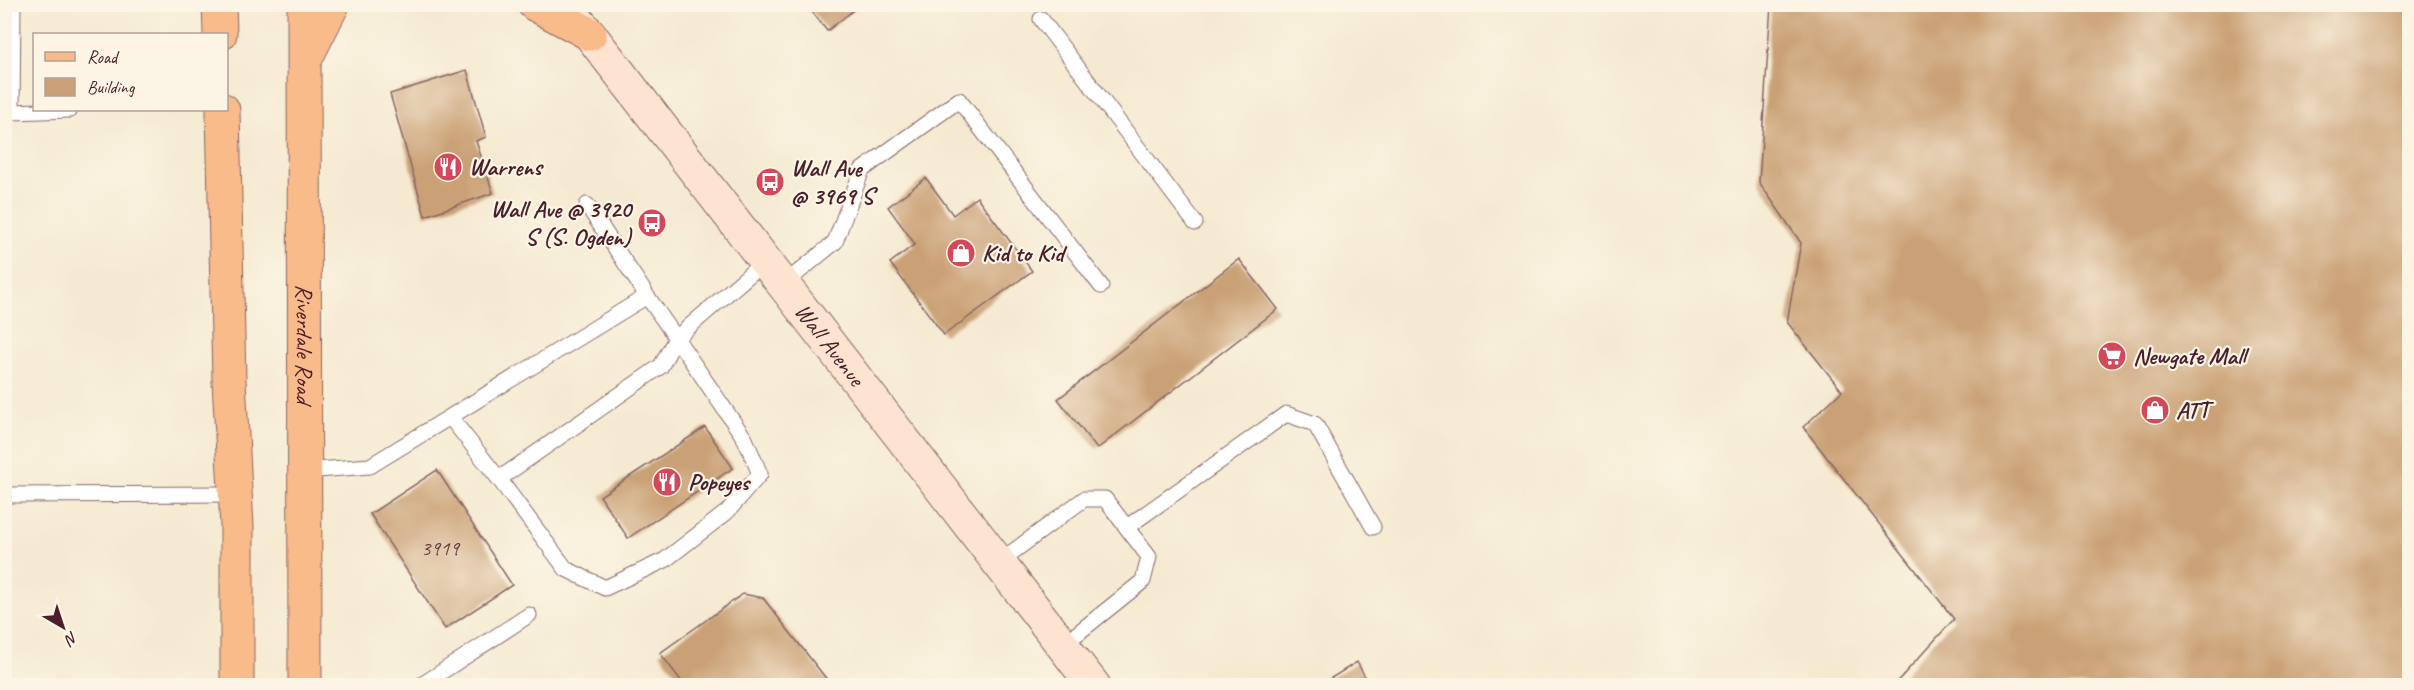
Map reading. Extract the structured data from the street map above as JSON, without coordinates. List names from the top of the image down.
{
  "streets": {
    "main road": ["Wall Avenue", "Riverdale Road"]
  },
  "places": {
    "restaurant": ["Warrens", "Popeyes"],
    "bus stop": ["Wall Ave @ 3969 S", "Wall Ave @ 3920 S (S. Ogden)"],
    "shop": ["Kid to Kid", "ATT"],
    "supermarket": ["Newgate Mall"]
  },
  "house_numbers": ["3919"],
  "legend": ["Road", "Building"],
  "north": "bottom right"
}
